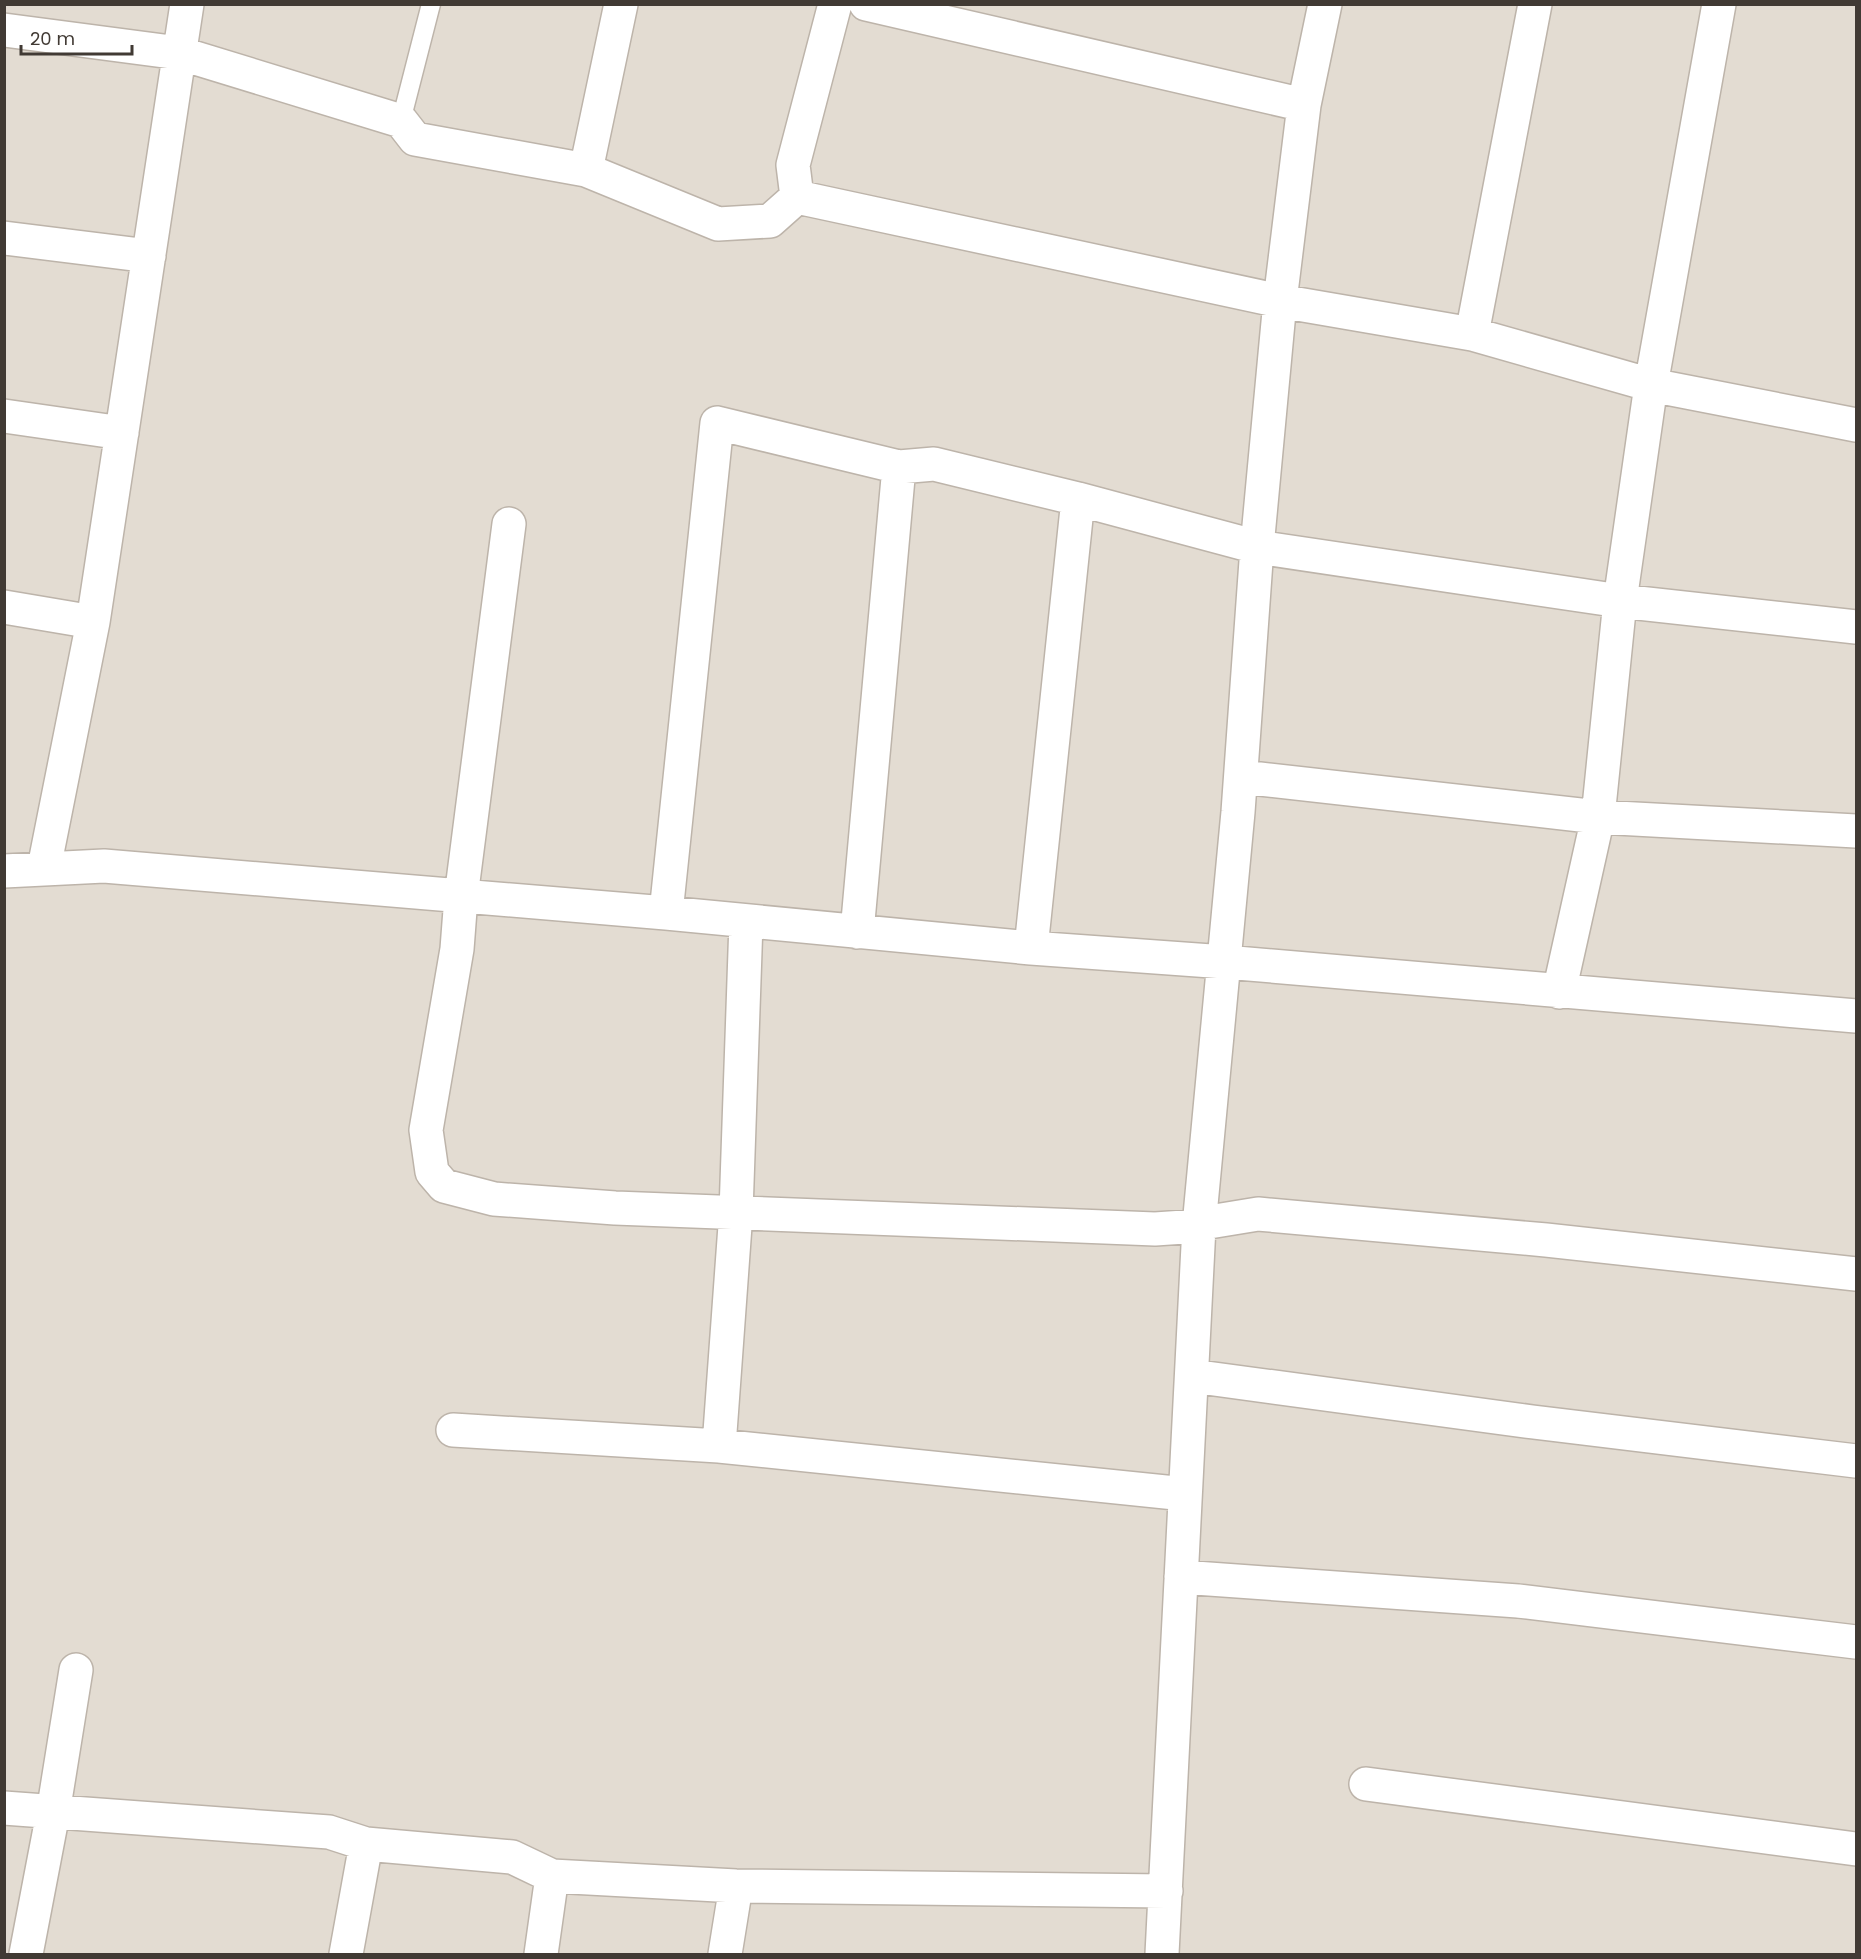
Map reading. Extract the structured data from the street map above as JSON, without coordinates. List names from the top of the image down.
{
  "scale_bar": "20 m"
}
